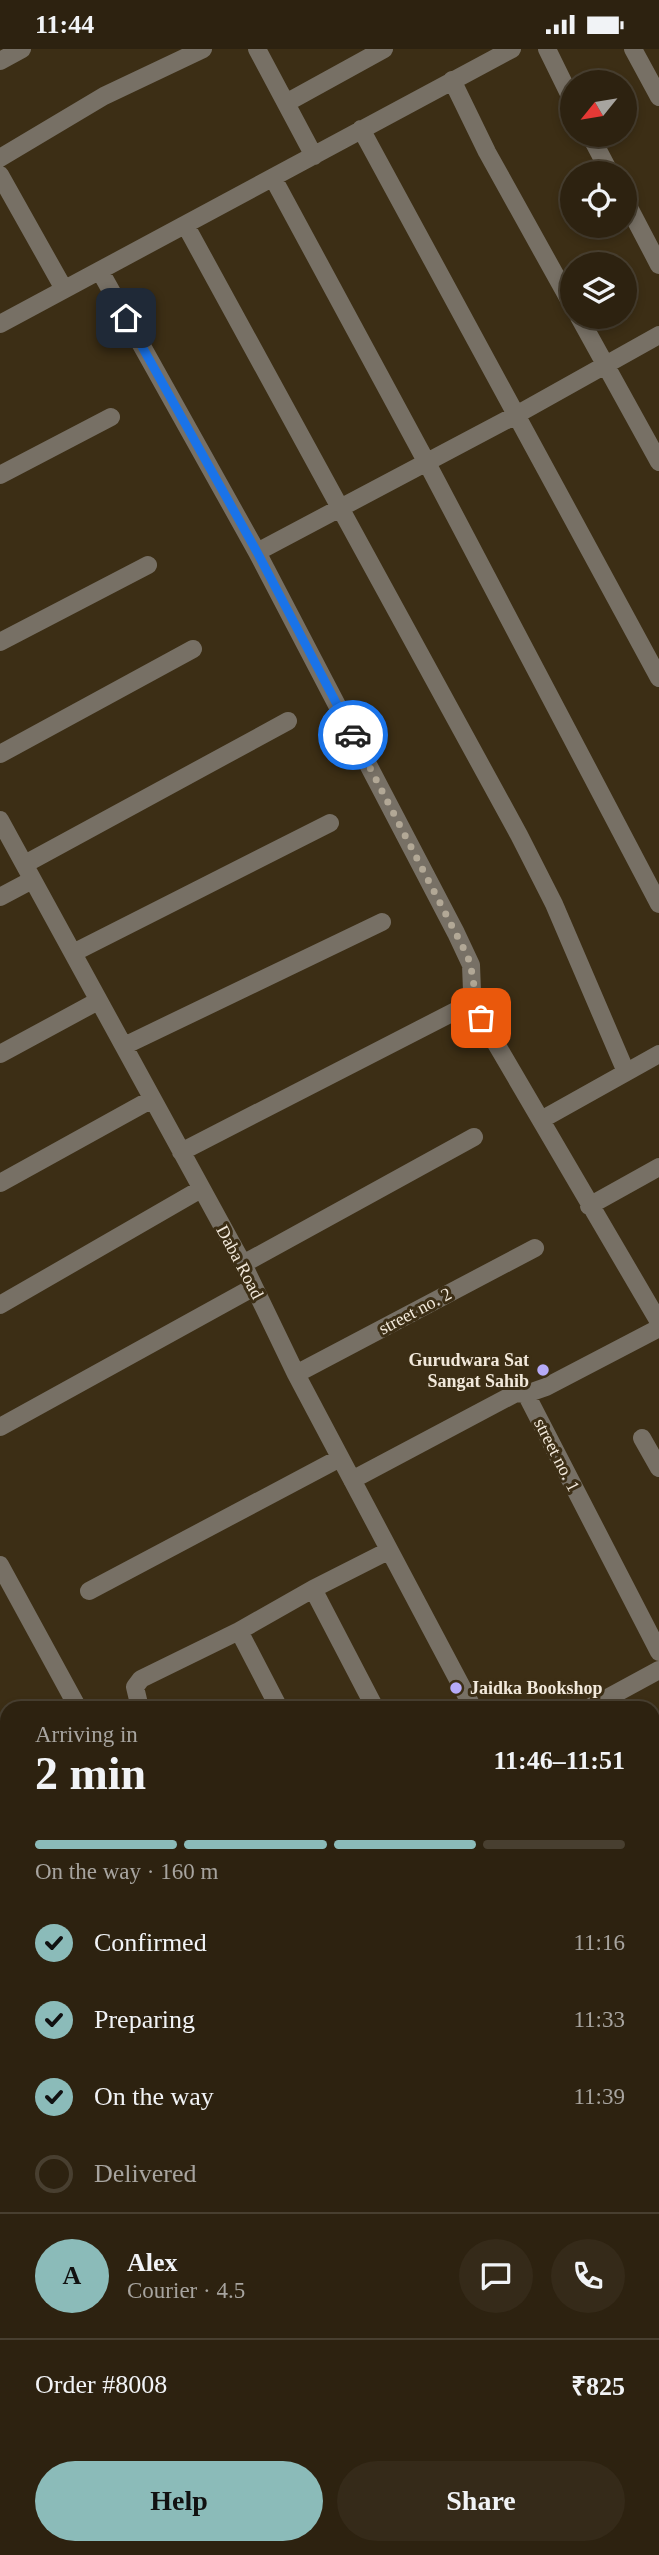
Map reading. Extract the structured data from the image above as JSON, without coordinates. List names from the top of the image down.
{
  "streets": {
    "street": ["Daba Road", "street no. 2", "street no. 1"]
  },
  "crossings": [
    ["Daba Road", "street no. 2"]
  ],
  "places": ["Gurudwara Sat Sangat Sahib", "Jaidka Bookshop"],
  "north": "bottom left",
  "page": {
    "status": "11:44",
    "heading": ["2 min", "Arriving in", "11:46–11:51"],
    "panel": [
      "Alex",
      "Courier · 4.5",
      "Order #8008",
      "₹825"
    ],
    "bar": "On the way · 160 m",
    "list": [
      ["Confirmed", "11:16"],
      ["Preparing", "11:33"],
      ["On the way", "11:39"],
      "Delivered"
    ],
    "round": "A",
    "buttons": ["Help", "Share"]
  }
}
